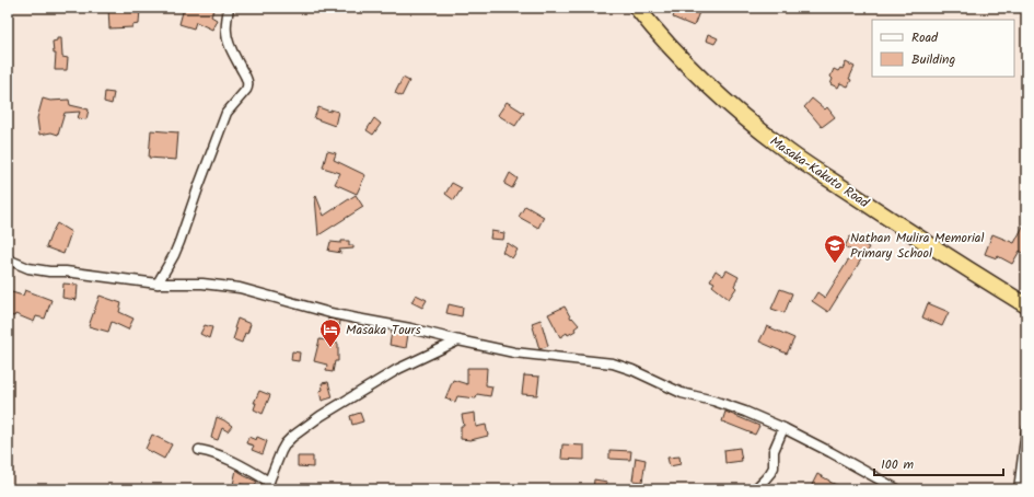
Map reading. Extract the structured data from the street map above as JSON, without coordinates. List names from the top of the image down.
{
  "streets": {
    "highway": ["Masaka-Kakuto Road"]
  },
  "places": {
    "school or university": ["Nathan Mulira Memorial Primary School"],
    "hotel": ["Masaka Tours"]
  },
  "legend": ["Road", "Building"],
  "scale_bar": "100 m"
}
